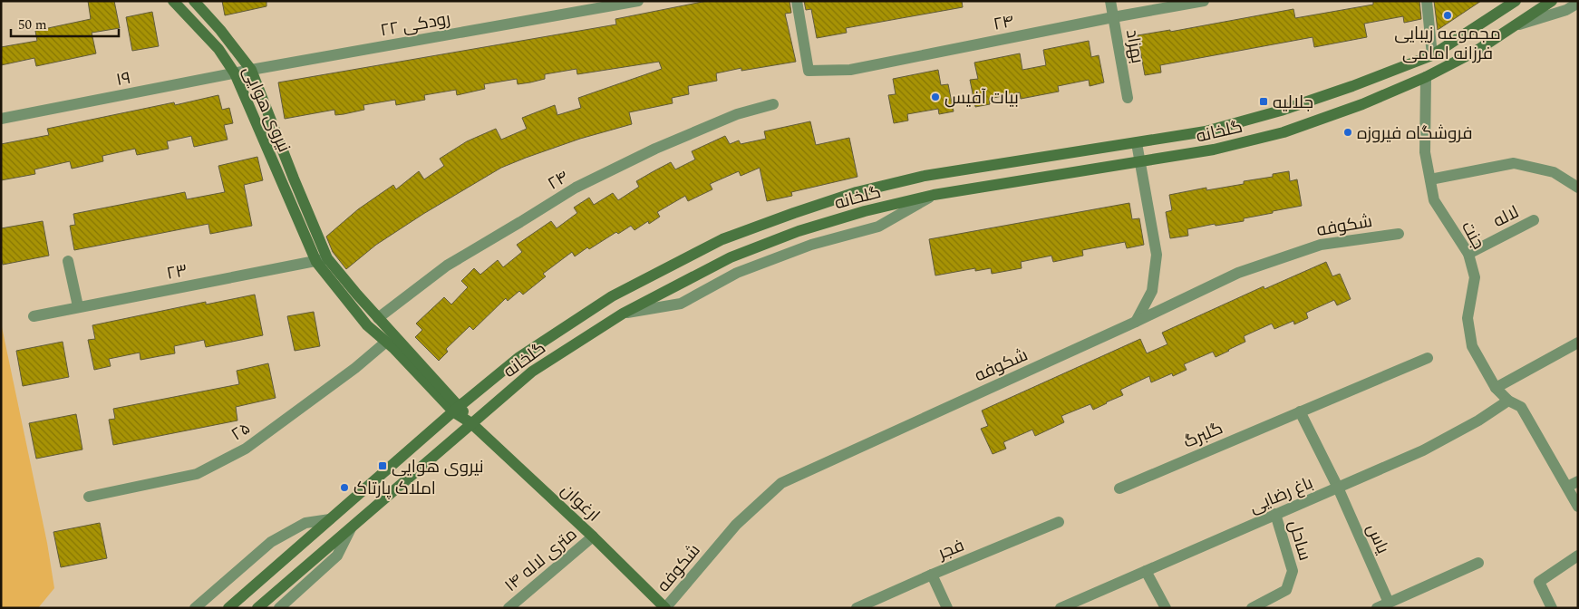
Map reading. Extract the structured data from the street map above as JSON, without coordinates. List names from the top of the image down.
{
  "streets": {
    "main road": ["نیروی هوایی", "گلخانه", "ارغوان"],
    "street": [
      "۲۴",
      "رودکی ۲۲",
      "بهزاد",
      "۱۹",
      "لاله",
      "شکوفه",
      "جنت",
      "۲۳",
      "۲۵",
      "گلبرگ",
      "باغ رضایی",
      "یاس",
      "ساحل",
      "فجر",
      "۱۴ متری لاله"
    ]
  },
  "crossings": [
    ["۲۴", "بهزاد"],
    ["۲۴", "نیروی هوایی"],
    ["رودکی ۲۲", "۱۹"],
    ["رودکی ۲۲", "نیروی هوایی"],
    ["۱۹", "نیروی هوایی"],
    ["نیروی هوایی", "گلخانه"],
    ["نیروی هوایی", "۲۳"],
    ["نیروی هوایی", "۲۵"],
    ["نیروی هوایی", "ارغوان"],
    ["گلخانه", "جنت"],
    ["گلخانه", "ارغوان"],
    ["لاله", "جنت"],
    ["شکوفه", "ارغوان"],
    ["جنت", "باغ رضایی"],
    ["باغ رضایی", "یاس"],
    ["باغ رضایی", "ساحل"],
    ["ارغوان", "۱۴ متری لاله"]
  ],
  "places": {
    "other": [
      "مجموعه زیبایی فرزانه امامی",
      "بیات آفیس",
      "فروشگاه فیروزه",
      "املاک پارتاک"
    ],
    "transit": ["جلالیه", "نیروی هوایی"]
  },
  "scale_bar": "50 m"
}
